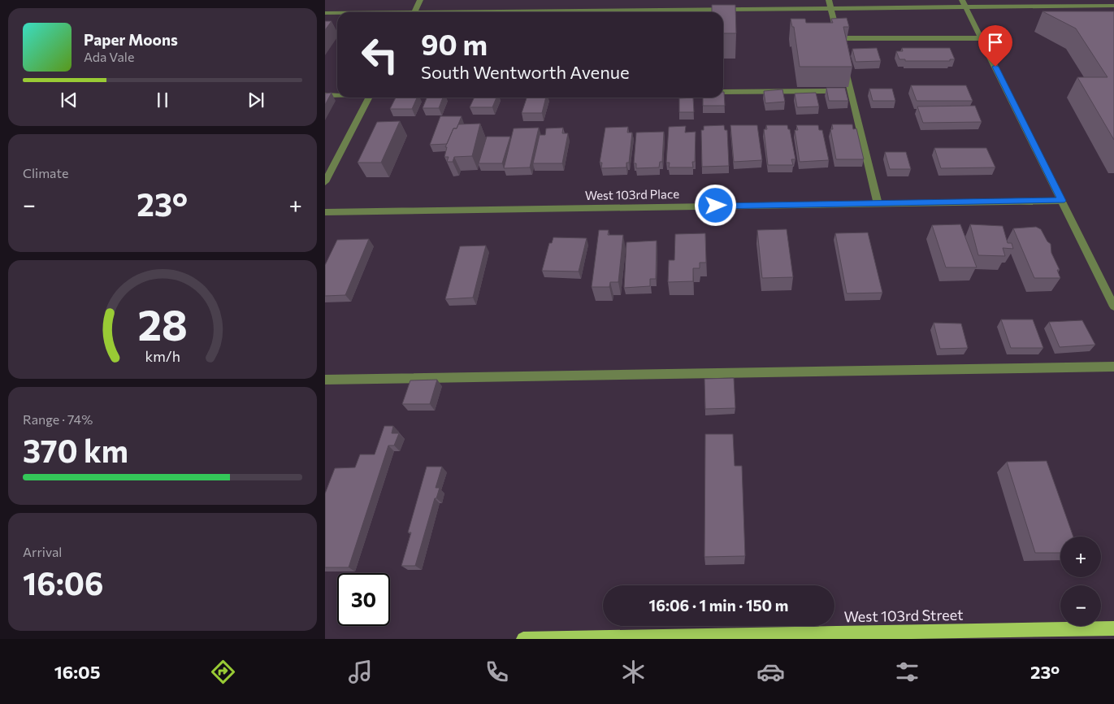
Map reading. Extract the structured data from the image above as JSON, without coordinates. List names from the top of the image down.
{
  "streets": {
    "main road": ["West 103rd Street"],
    "street": ["West 103rd Place"]
  },
  "page": {
    "turn": ["90 m", "South Wentworth Avenue"],
    "song": ["Paper Moons", "Ada Vale"],
    "tile": [
      "Climate",
      ["Range · 74%", "370 km"],
      ["Arrival", "16:06"]
    ],
    "heat": ["−", "23°", "+"],
    "map_buttons": ["+", "−"],
    "limit": "30",
    "trip": "16:06 · 1 min · 150 m",
    "tabs": ["16:05", "23°"],
    "gauge": ["28", "km/h"]
  }
}
